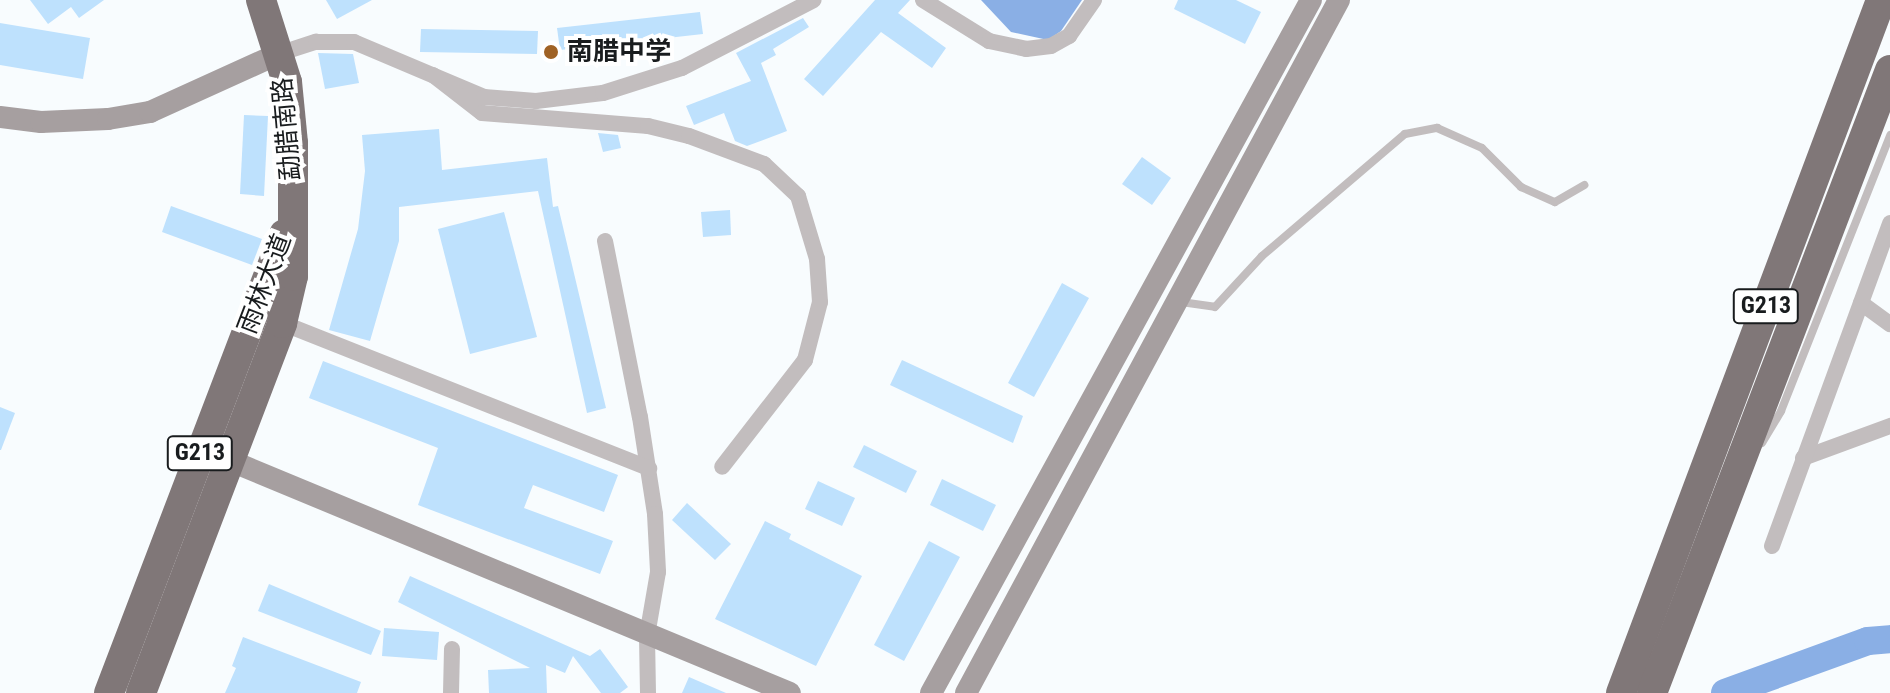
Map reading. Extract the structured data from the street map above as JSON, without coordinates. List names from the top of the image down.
{
  "streets": {
    "highway": ["勐腊南路", "雨林大道", "G213"]
  },
  "crossings": [
    ["勐腊南路", "雨林大道"]
  ],
  "places": ["南腊中学"]
}
